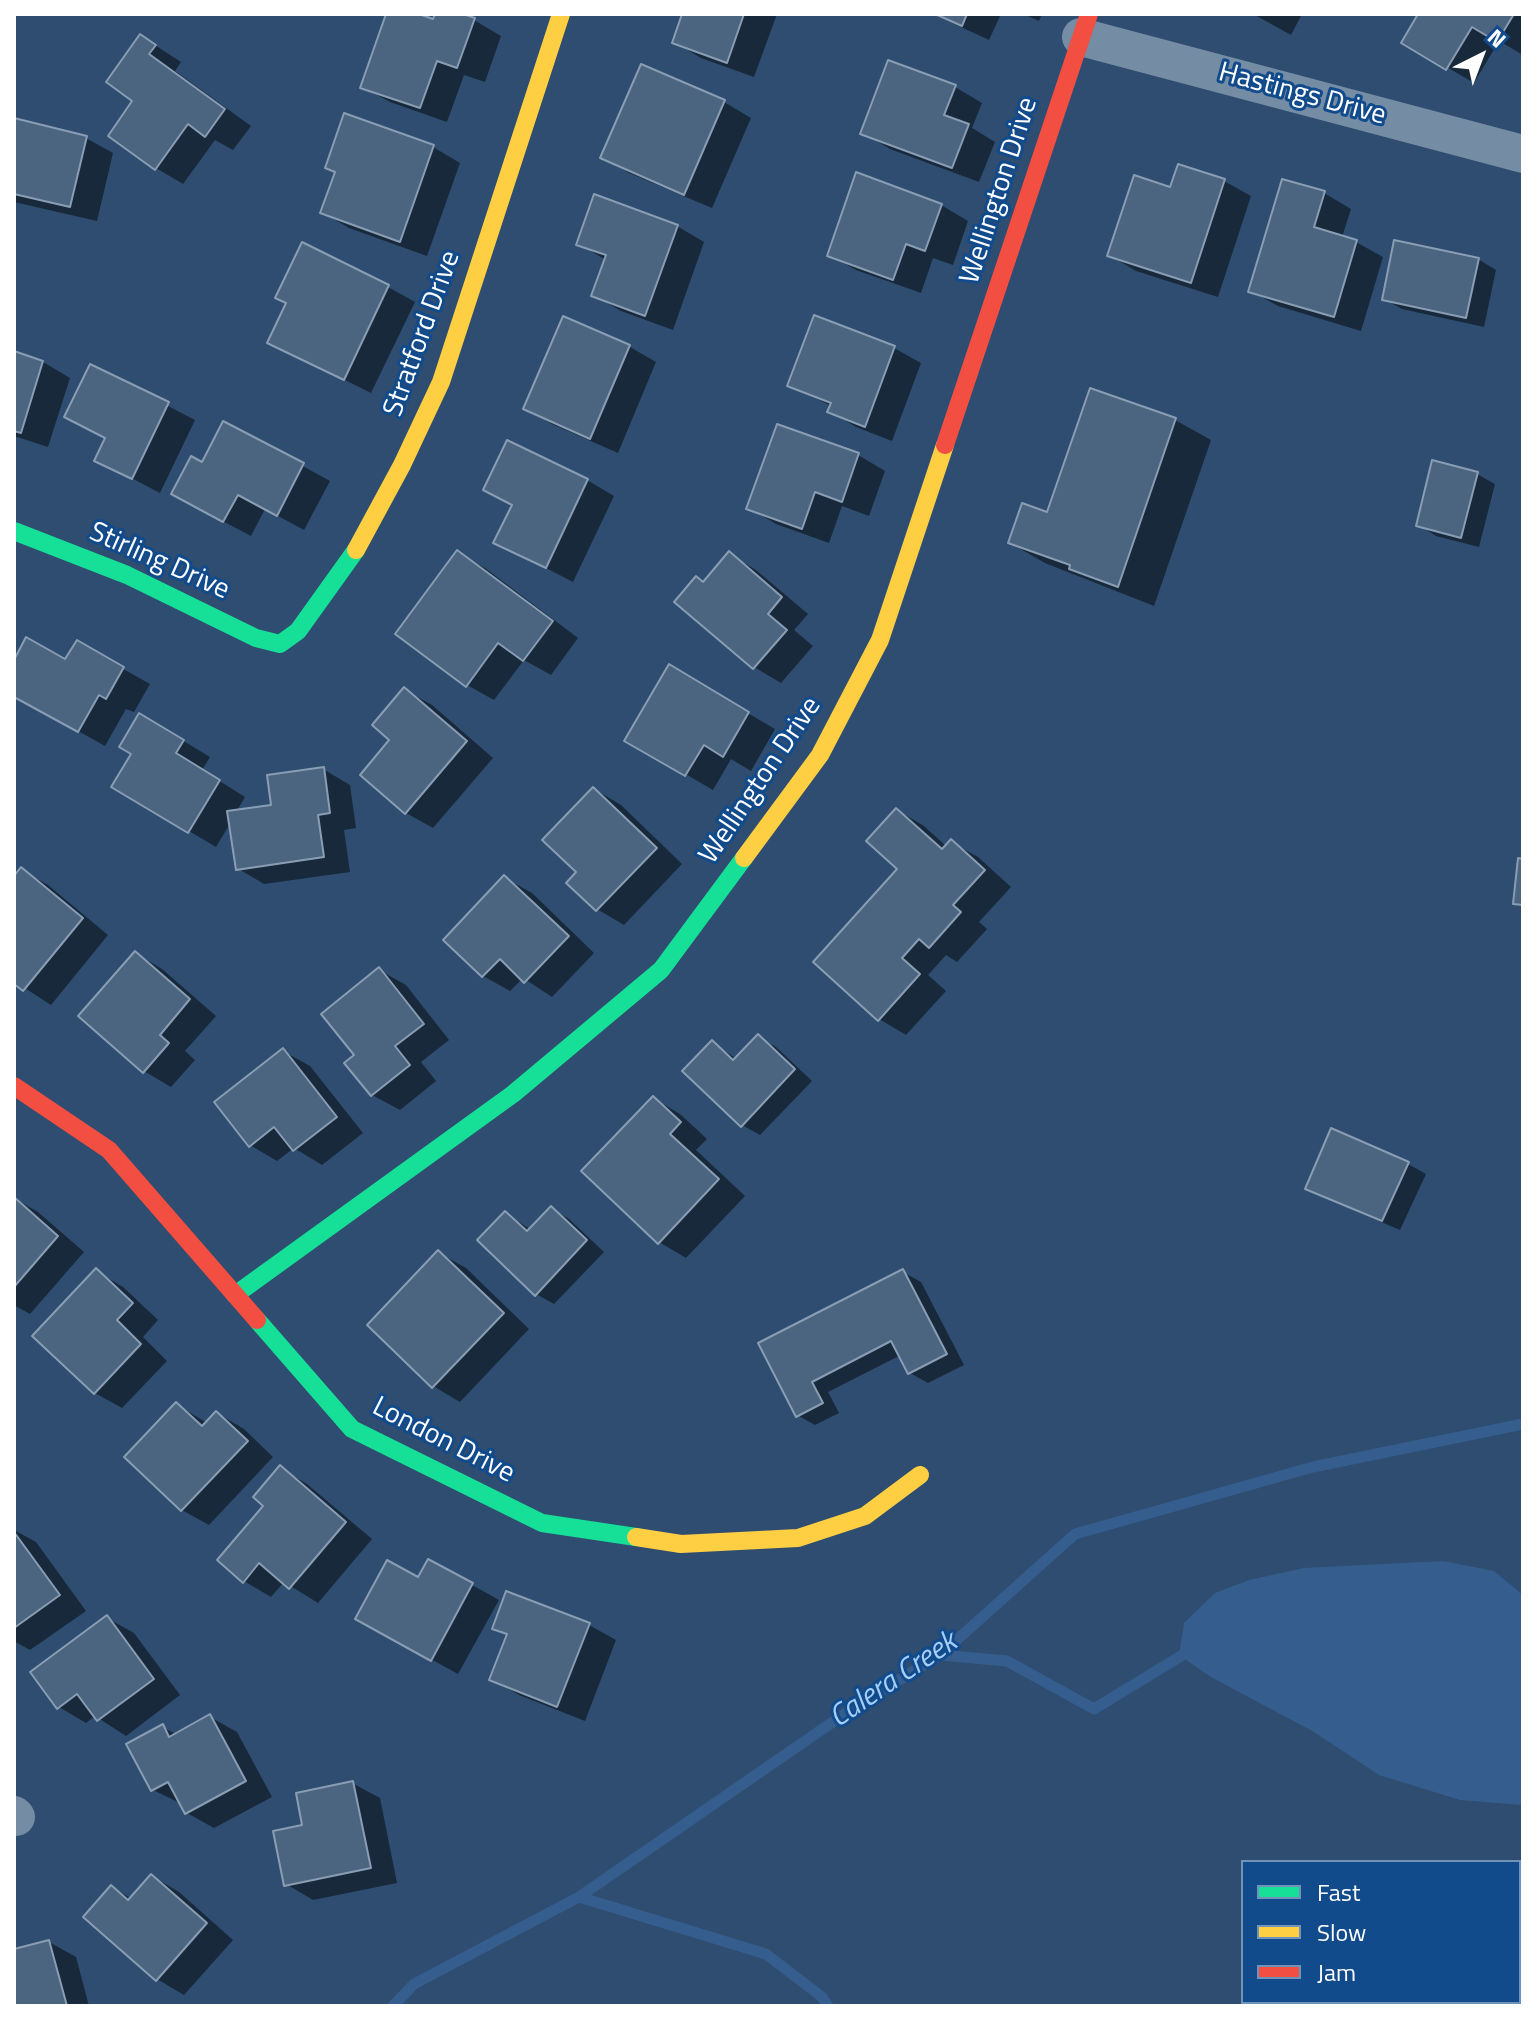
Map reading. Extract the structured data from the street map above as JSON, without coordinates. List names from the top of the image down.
{
  "streets": {
    "street": [
      "Hastings Drive",
      "Wellington Drive",
      "Stratford Drive",
      "Stirling Drive",
      "London Drive"
    ]
  },
  "crossings": [
    ["Hastings Drive", "Wellington Drive"],
    ["Wellington Drive", "London Drive"],
    ["Stratford Drive", "Stirling Drive"]
  ],
  "water": ["Calera Creek"],
  "legend": ["Fast", "Slow", "Jam"],
  "north": "top right"
}
